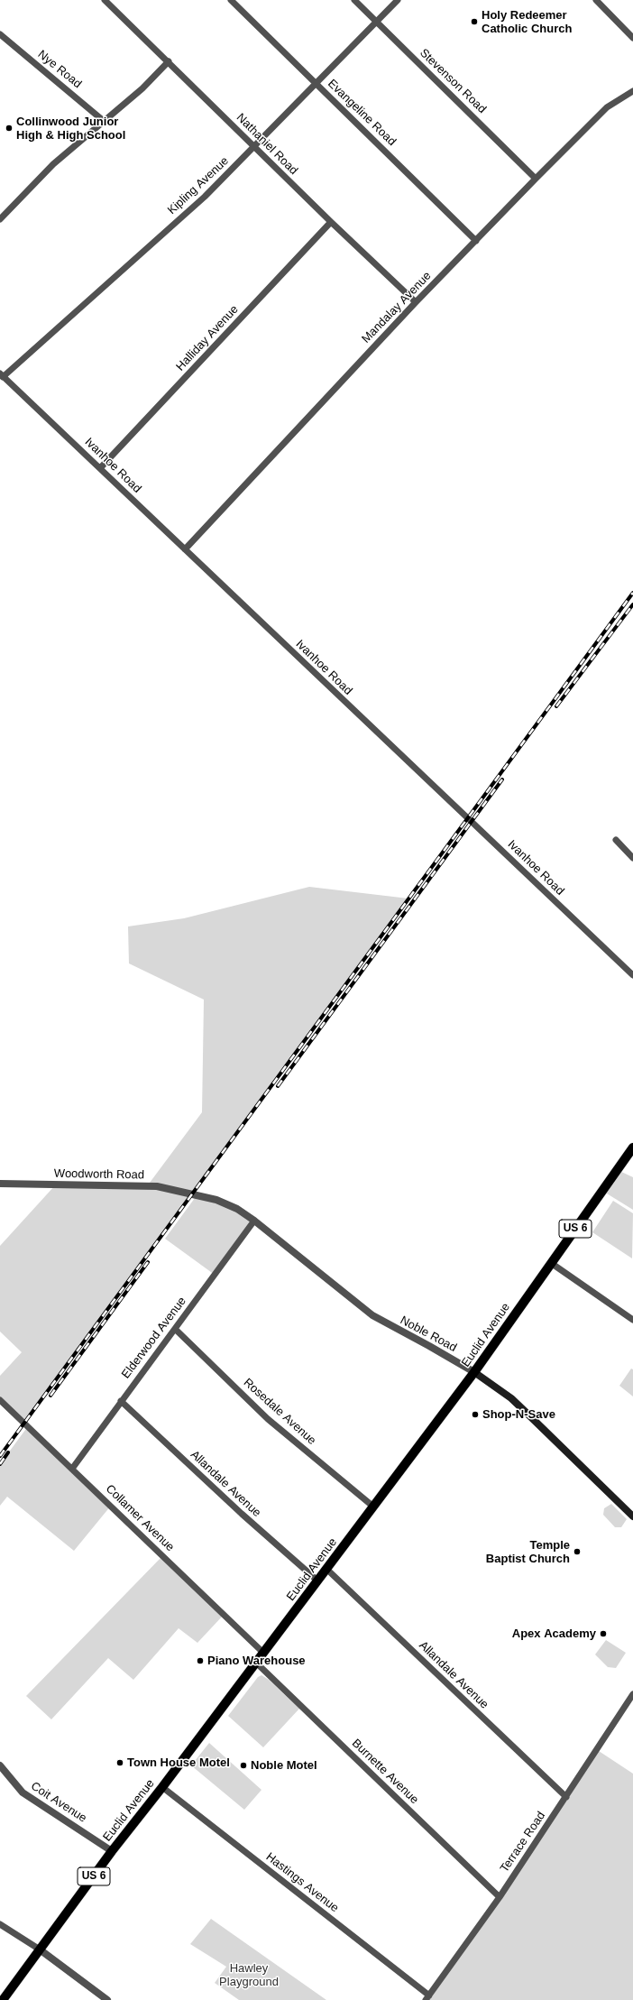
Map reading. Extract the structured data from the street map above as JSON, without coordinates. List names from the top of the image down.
{
  "streets": {
    "main road": ["US 6", "Noble Road", "Euclid Avenue"],
    "street": [
      "Nye Road",
      "Stevenson Road",
      "Evangeline Road",
      "Nathaniel Road",
      "Kipling Avenue",
      "Mandalay Avenue",
      "Halliday Avenue",
      "Ivanhoe Road",
      "Woodworth Road",
      "Elderwood Avenue",
      "Rosedale Avenue",
      "Allandale Avenue",
      "Collamer Avenue",
      "Burnette Avenue",
      "Coit Avenue",
      "Terrace Road",
      "Hastings Avenue"
    ]
  },
  "crossings": [
    ["Stevenson Road", "Kipling Avenue"],
    ["Stevenson Road", "Mandalay Avenue"],
    ["Evangeline Road", "Kipling Avenue"],
    ["Evangeline Road", "Mandalay Avenue"],
    ["Nathaniel Road", "Kipling Avenue"],
    ["Nathaniel Road", "Mandalay Avenue"],
    ["Nathaniel Road", "Halliday Avenue"],
    ["Kipling Avenue", "Ivanhoe Road"],
    ["Mandalay Avenue", "Ivanhoe Road"],
    ["Halliday Avenue", "Ivanhoe Road"],
    ["Woodworth Road", "Noble Road"],
    ["Noble Road", "Euclid Avenue"],
    ["Noble Road", "Elderwood Avenue"],
    ["Euclid Avenue", "Rosedale Avenue"],
    ["Euclid Avenue", "Allandale Avenue"],
    ["Euclid Avenue", "Collamer Avenue"],
    ["Euclid Avenue", "Burnette Avenue"],
    ["Euclid Avenue", "Coit Avenue"],
    ["Euclid Avenue", "Hastings Avenue"],
    ["Elderwood Avenue", "Rosedale Avenue"],
    ["Elderwood Avenue", "Allandale Avenue"],
    ["Elderwood Avenue", "Collamer Avenue"],
    ["Allandale Avenue", "Terrace Road"],
    ["Burnette Avenue", "Terrace Road"],
    ["Terrace Road", "Hastings Avenue"]
  ],
  "parks": ["Hawley Playground"],
  "places": [
    "Holy Redeemer Catholic Church",
    "Collinwood Junior High & High School",
    "Shop-N-Save",
    "Temple Baptist Church",
    "Apex Academy",
    "Piano Warehouse",
    "Town House Motel",
    "Noble Motel"
  ]
}
